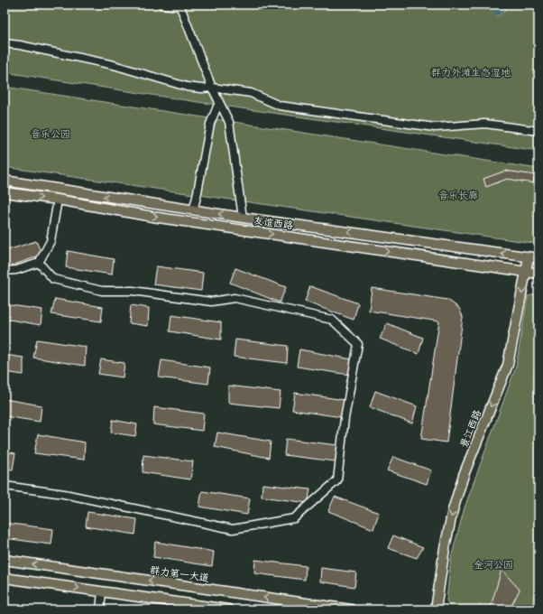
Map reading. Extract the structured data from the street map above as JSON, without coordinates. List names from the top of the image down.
{
  "streets": {
    "main road": ["友谊西路", "景江西路", "群力第一大道"]
  },
  "crossings": [
    ["友谊西路", "景江西路"]
  ],
  "one_way": ["景江西路"],
  "parks": [
    "群力外滩生态湿地",
    "音乐公园",
    "音乐长廊",
    "金河公园"
  ]
}
